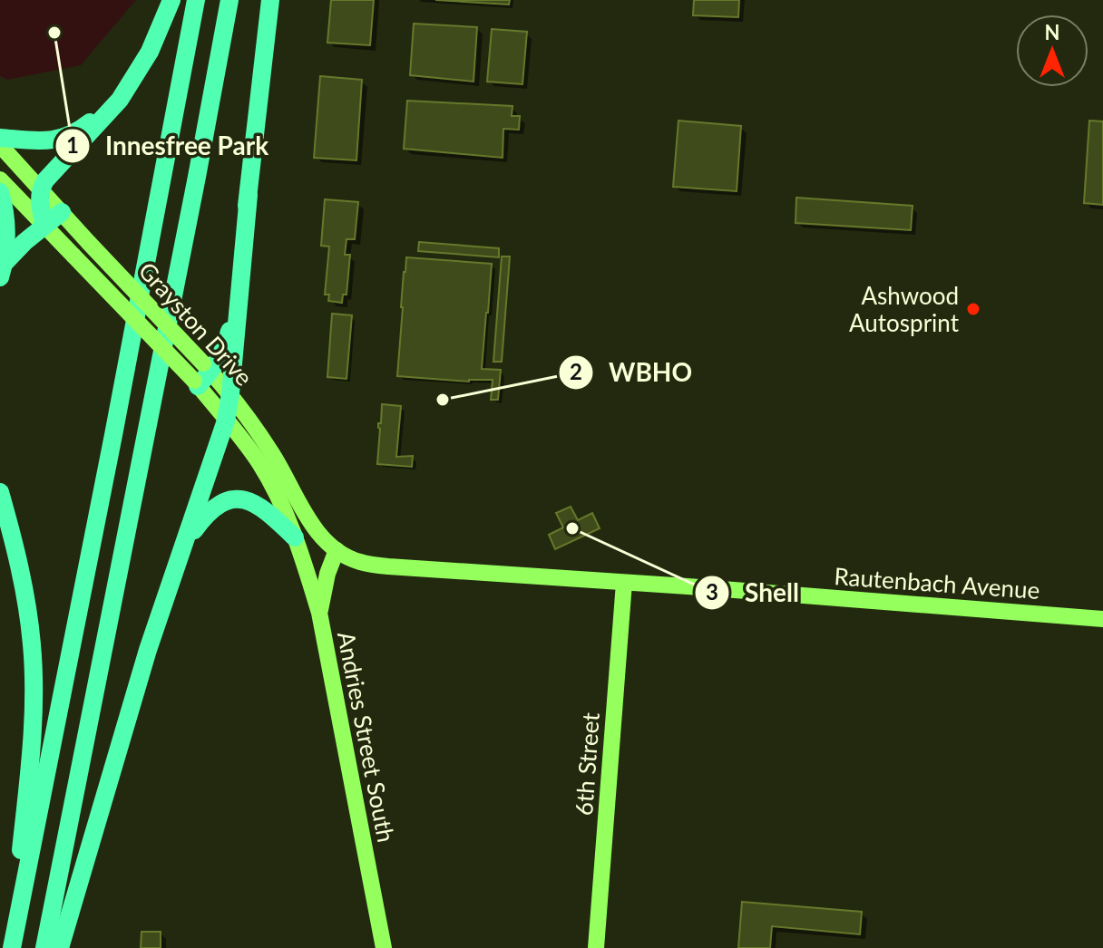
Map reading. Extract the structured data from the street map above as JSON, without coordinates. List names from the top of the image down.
{
  "streets": {
    "main road": [
      "Grayston Drive",
      "Rautenbach Avenue",
      "Andries Street South",
      "6th Street"
    ]
  },
  "crossings": [
    ["Grayston Drive", "Rautenbach Avenue"],
    ["Grayston Drive", "Andries Street South"],
    ["Rautenbach Avenue", "6th Street"]
  ],
  "places": [
    "Innesfree Park",
    "Ashwood Autosprint",
    "WBHO",
    "Shell"
  ],
  "north": "top"
}
